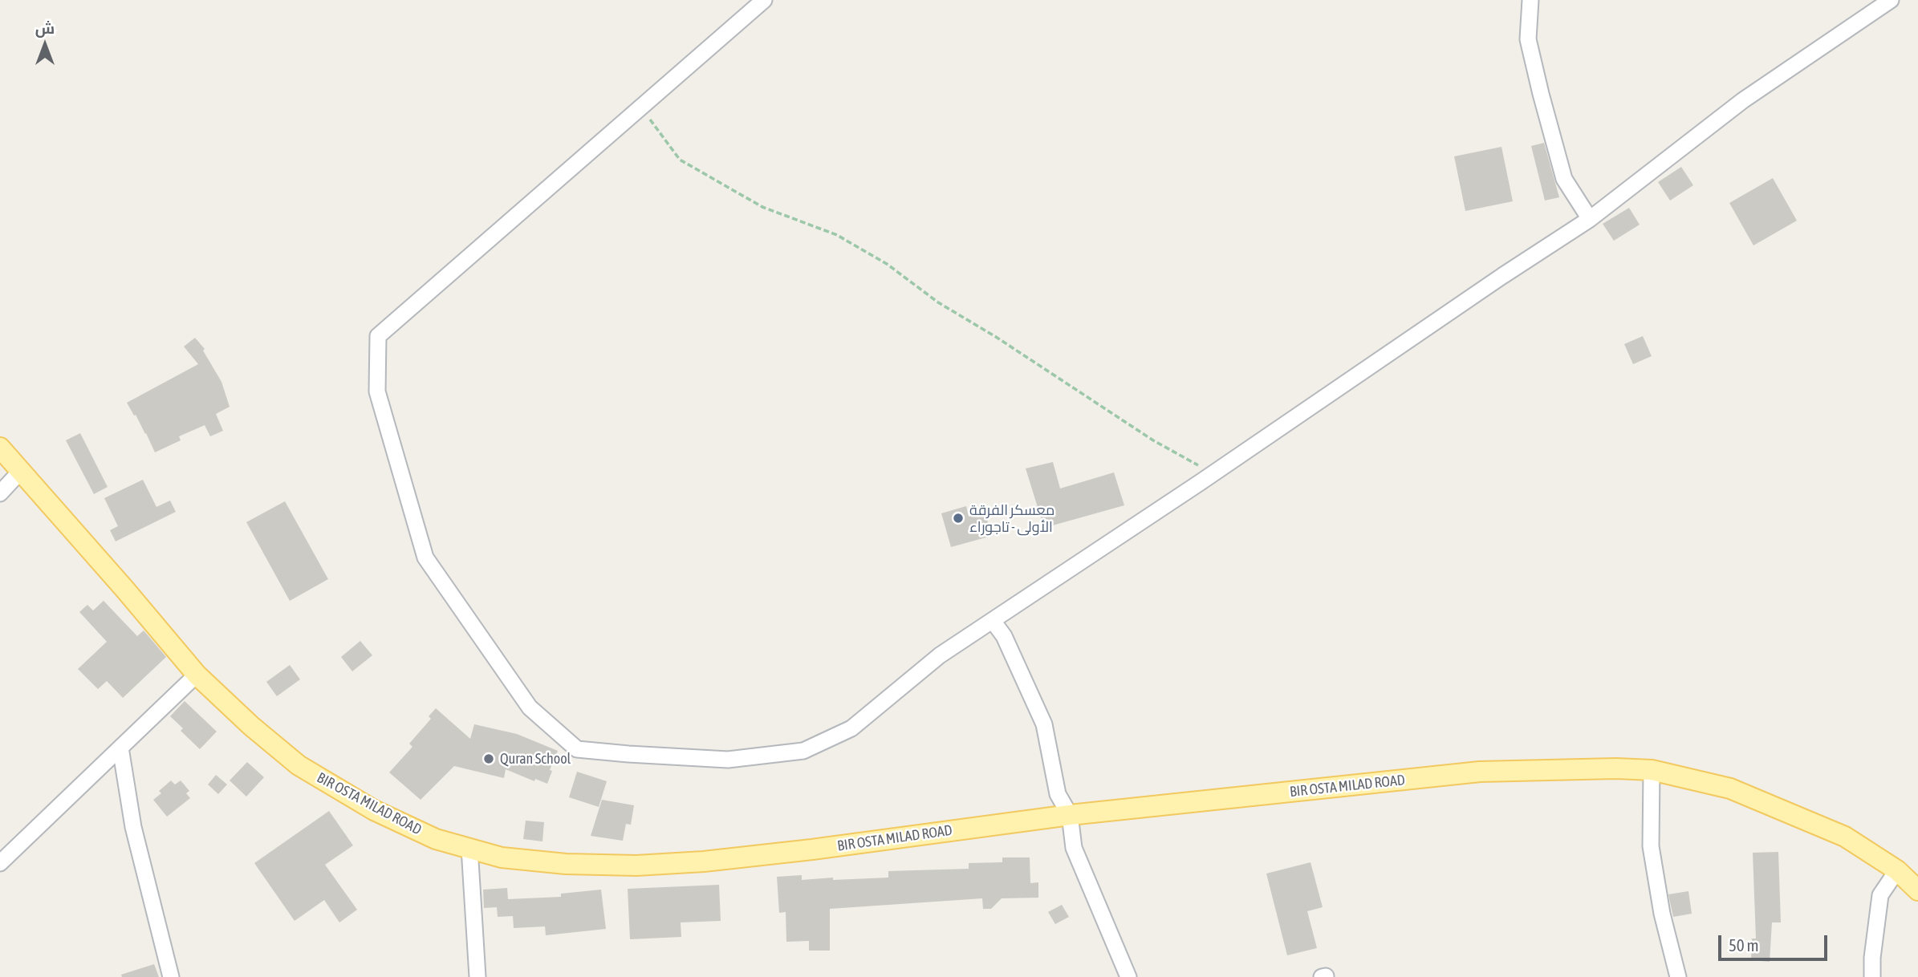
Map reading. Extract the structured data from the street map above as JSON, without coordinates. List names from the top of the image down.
{
  "streets": {
    "main road": ["BIR OSTA MILAD ROAD"]
  },
  "places": ["معسكر الفرقة الأولى - تاجوراء", "Quran School"],
  "scale_bar": "50 m",
  "north": "top"
}
